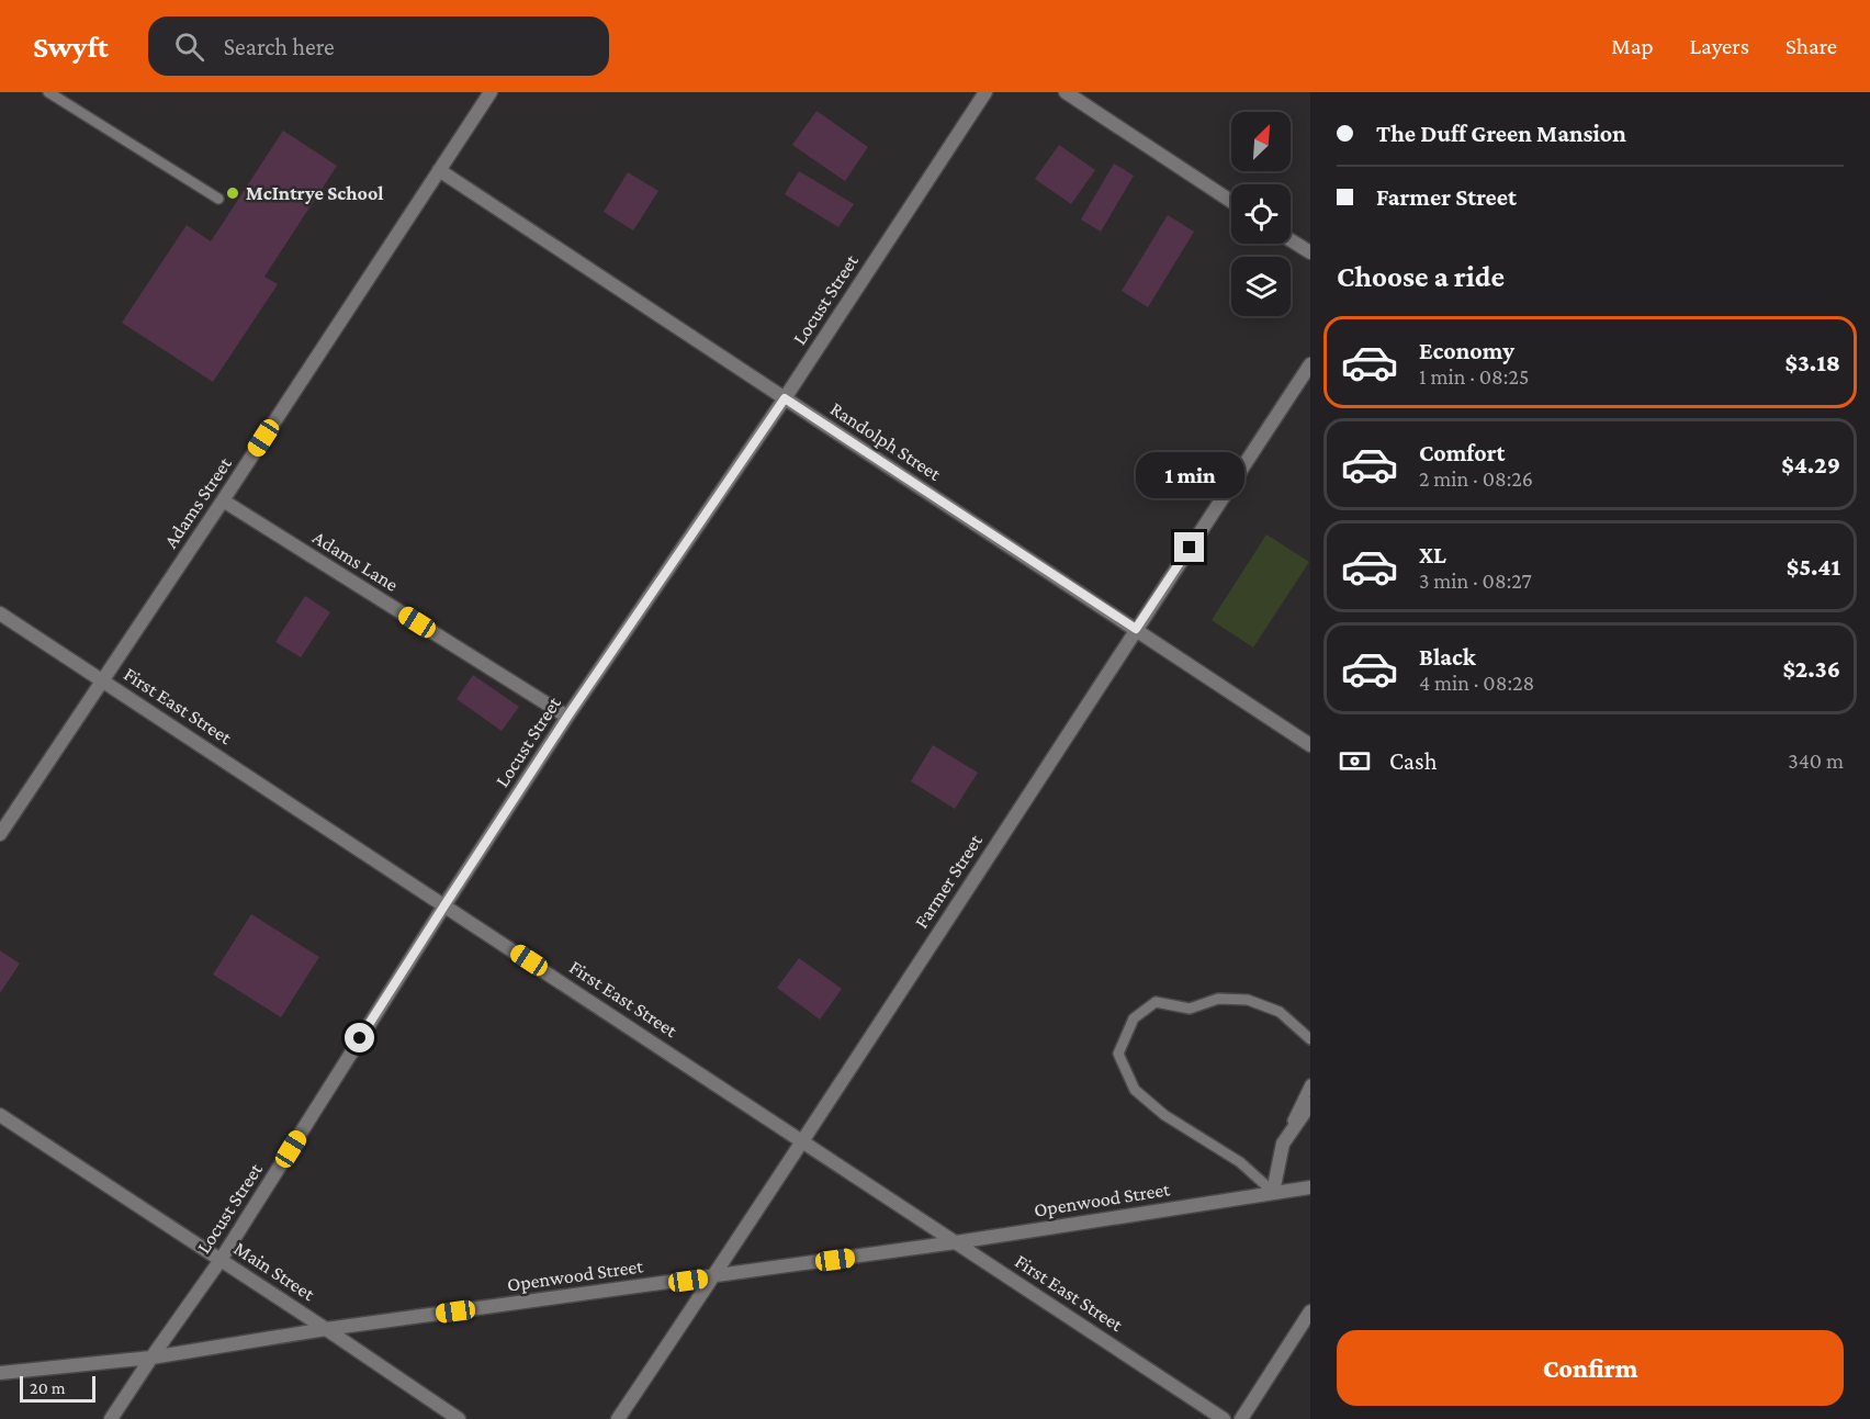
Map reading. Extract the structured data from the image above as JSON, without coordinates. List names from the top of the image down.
{
  "streets": {
    "street": [
      "Locust Street",
      "Randolph Street",
      "Adams Street",
      "Adams Lane",
      "First East Street",
      "Farmer Street",
      "Openwood Street",
      "Main Street"
    ]
  },
  "crossings": [
    ["Locust Street", "Randolph Street"],
    ["Locust Street", "Adams Lane"],
    ["Locust Street", "First East Street"],
    ["Locust Street", "Openwood Street"],
    ["Locust Street", "Main Street"],
    ["Randolph Street", "Adams Street"],
    ["Randolph Street", "Farmer Street"],
    ["Adams Street", "Adams Lane"],
    ["Adams Street", "First East Street"],
    ["First East Street", "Farmer Street"],
    ["First East Street", "Openwood Street"],
    ["Farmer Street", "Openwood Street"],
    ["Openwood Street", "Main Street"]
  ],
  "places": ["McIntrye School"],
  "scale_bar": "20 m",
  "north": "top right",
  "page": {
    "header": "Swyft",
    "search": "Search here",
    "nav": ["Map", "Layers", "Share"],
    "banner": ["The Duff Green Mansion", "Farmer Street"],
    "heading": "Choose a ride",
    "list": [
      {
        "name": "Economy",
        "note": "1 min · 08:25",
        "value": "$3.18"
      },
      {
        "name": "Comfort",
        "note": "2 min · 08:26",
        "value": "$4.29"
      },
      {
        "name": "XL",
        "note": "3 min · 08:27",
        "value": "$5.41"
      },
      {
        "name": "Black",
        "note": "4 min · 08:28",
        "value": "$2.36"
      }
    ],
    "bubble": "1 min",
    "pay": ["Cash", "340 m"],
    "buttons": "Confirm",
    "scale": "20 m"
  }
}
